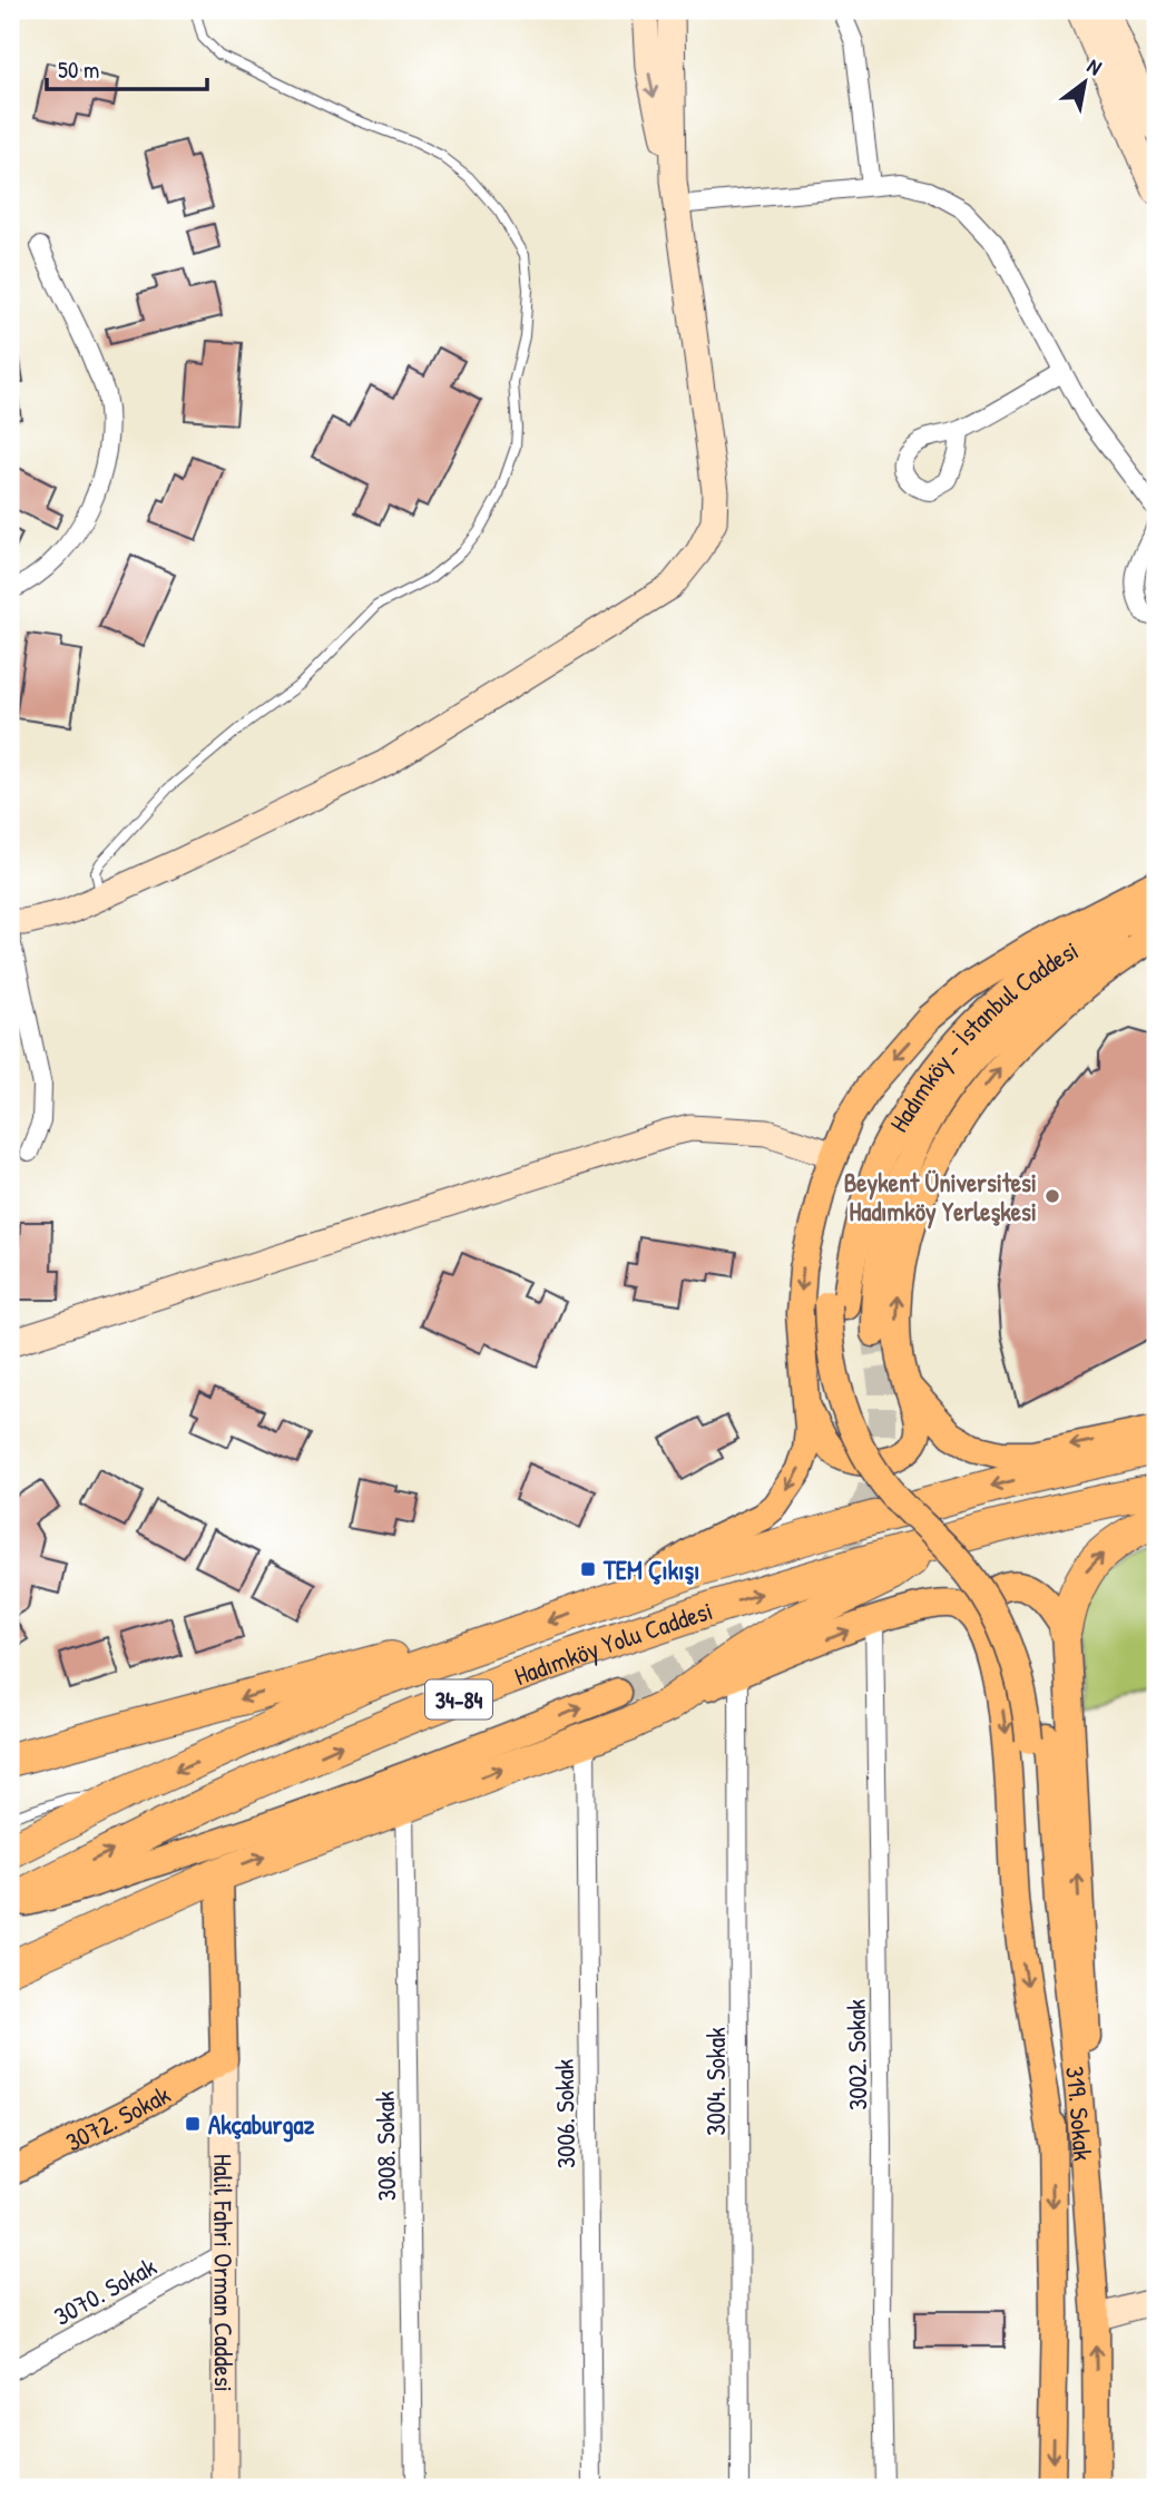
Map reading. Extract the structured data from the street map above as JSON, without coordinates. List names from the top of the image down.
{
  "streets": {
    "highway": ["Hadımköy Yolu Caddesi", "34-84"],
    "main road": [
      "Hadımköy - İstanbul Caddesi",
      "319. Sokak",
      "3072. Sokak",
      "Halil Fahri Orman Caddesi"
    ],
    "street": [
      "3002. Sokak",
      "3004. Sokak",
      "3006. Sokak",
      "3008. Sokak",
      "3070. Sokak"
    ]
  },
  "crossings": [
    ["3072. Sokak", "Halil Fahri Orman Caddesi"],
    ["Halil Fahri Orman Caddesi", "3070. Sokak"]
  ],
  "places": {
    "other": ["Beykent Üniversitesi Hadımköy Yerleşkesi"],
    "transit": ["TEM Çıkışı", "Akçaburgaz"]
  },
  "scale_bar": "50 m",
  "north": "top right"
}
